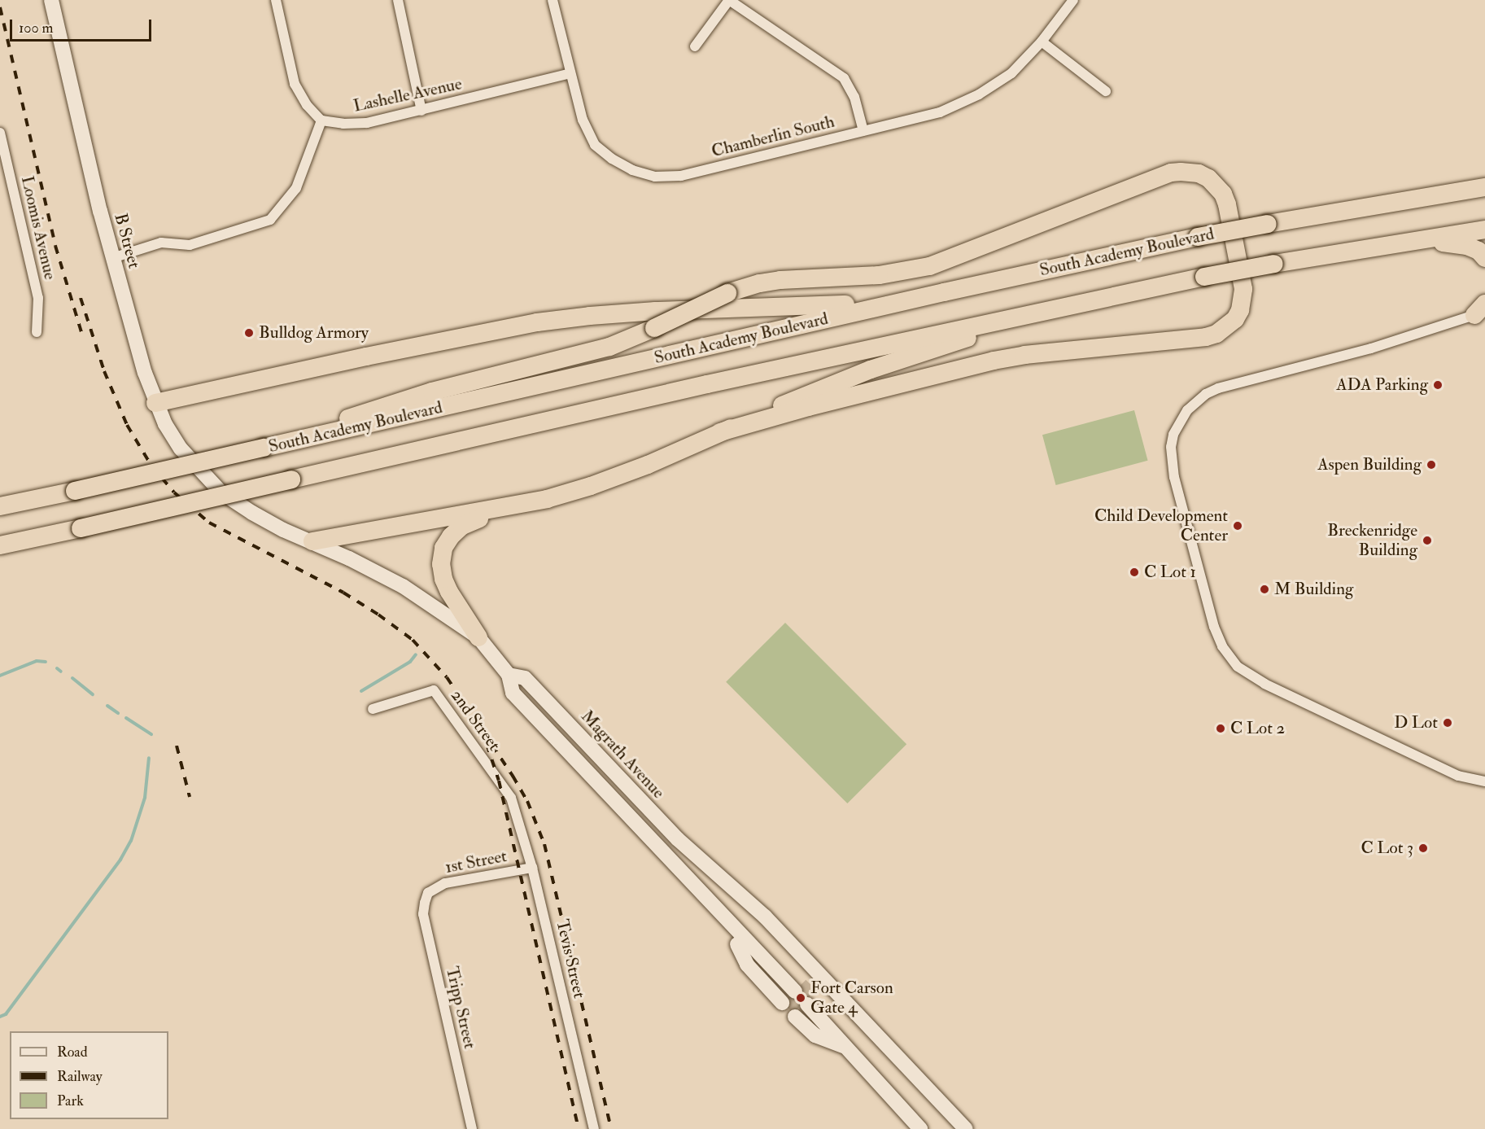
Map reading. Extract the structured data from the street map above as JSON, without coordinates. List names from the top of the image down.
{
  "streets": {
    "highway": ["South Academy Boulevard"],
    "main road": ["B Street", "Magrath Avenue"],
    "street": [
      "Lashelle Avenue",
      "Chamberlin South",
      "Loomis Avenue",
      "2nd Street",
      "1st Street",
      "Tevis Street",
      "Tripp Street"
    ]
  },
  "crossings": [
    ["Lashelle Avenue", "Chamberlin South"],
    ["B Street", "Magrath Avenue"],
    ["2nd Street", "Tevis Street"],
    ["1st Street", "Tevis Street"],
    ["1st Street", "Tripp Street"]
  ],
  "places": [
    "Bulldog Armory",
    "ADA Parking",
    "Aspen Building",
    "Child Development Center",
    "Breckenridge Building",
    "C Lot 1",
    "M Building",
    "D Lot",
    "C Lot 2",
    "C Lot 3",
    "Fort Carson Gate 4"
  ],
  "legend": ["Road", "Railway", "Park"],
  "scale_bar": "100 m"
}
